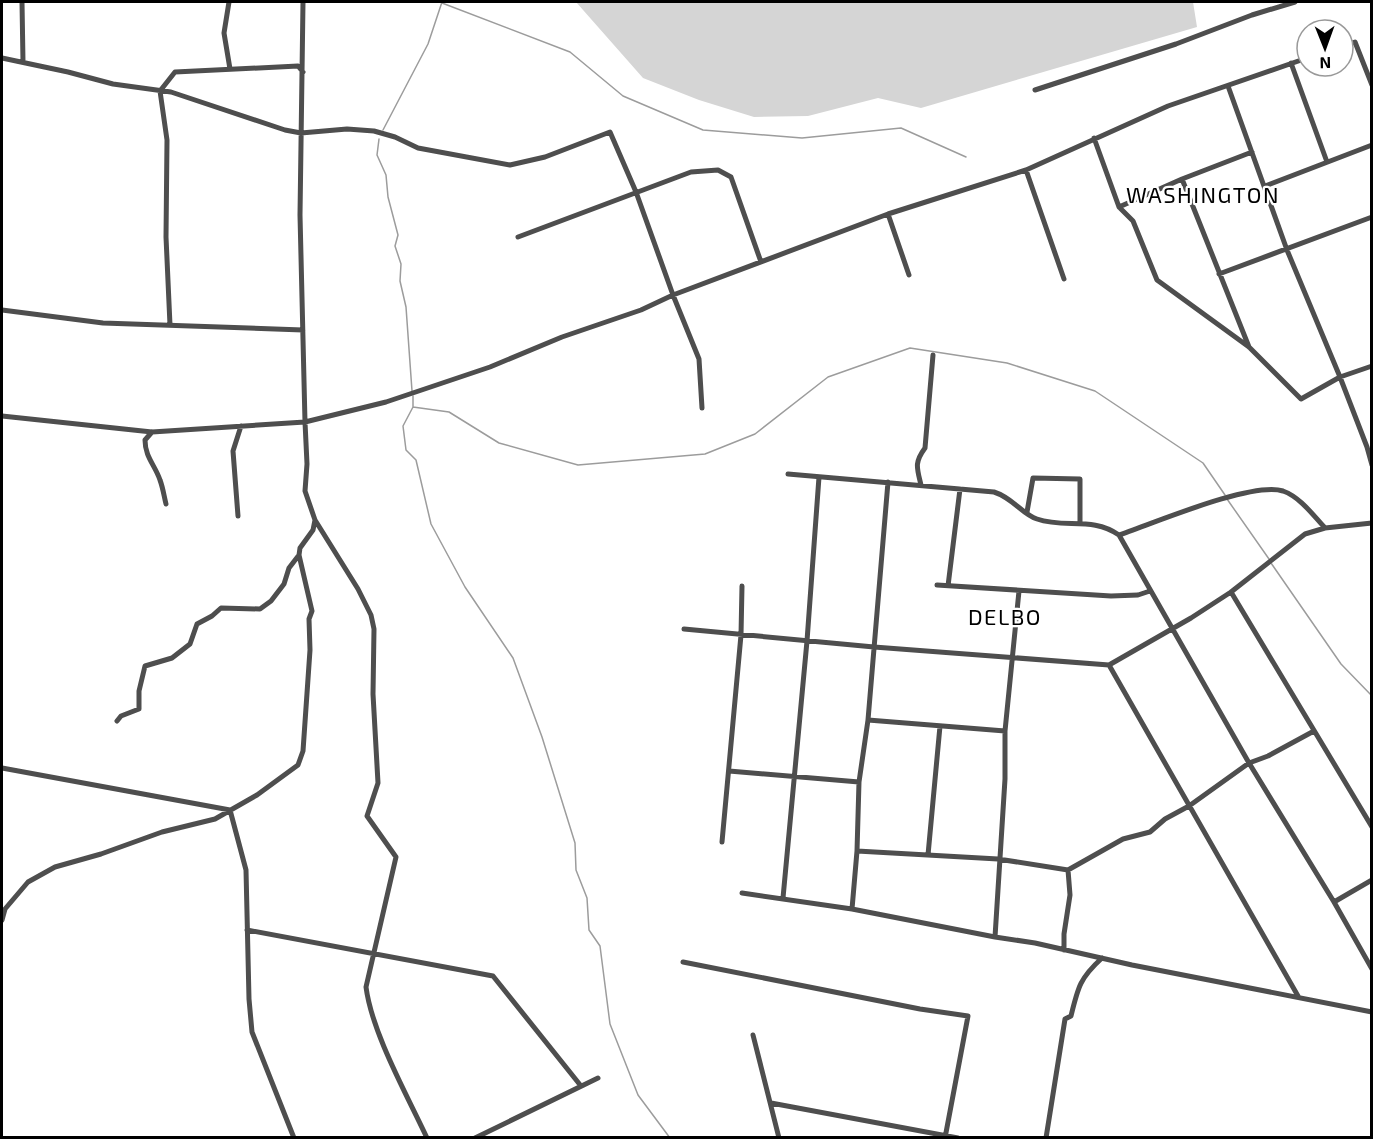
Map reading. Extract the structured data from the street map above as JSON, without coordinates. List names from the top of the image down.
{
  "districts": ["WASHINGTON", "DELBO"],
  "north": "bottom"
}
